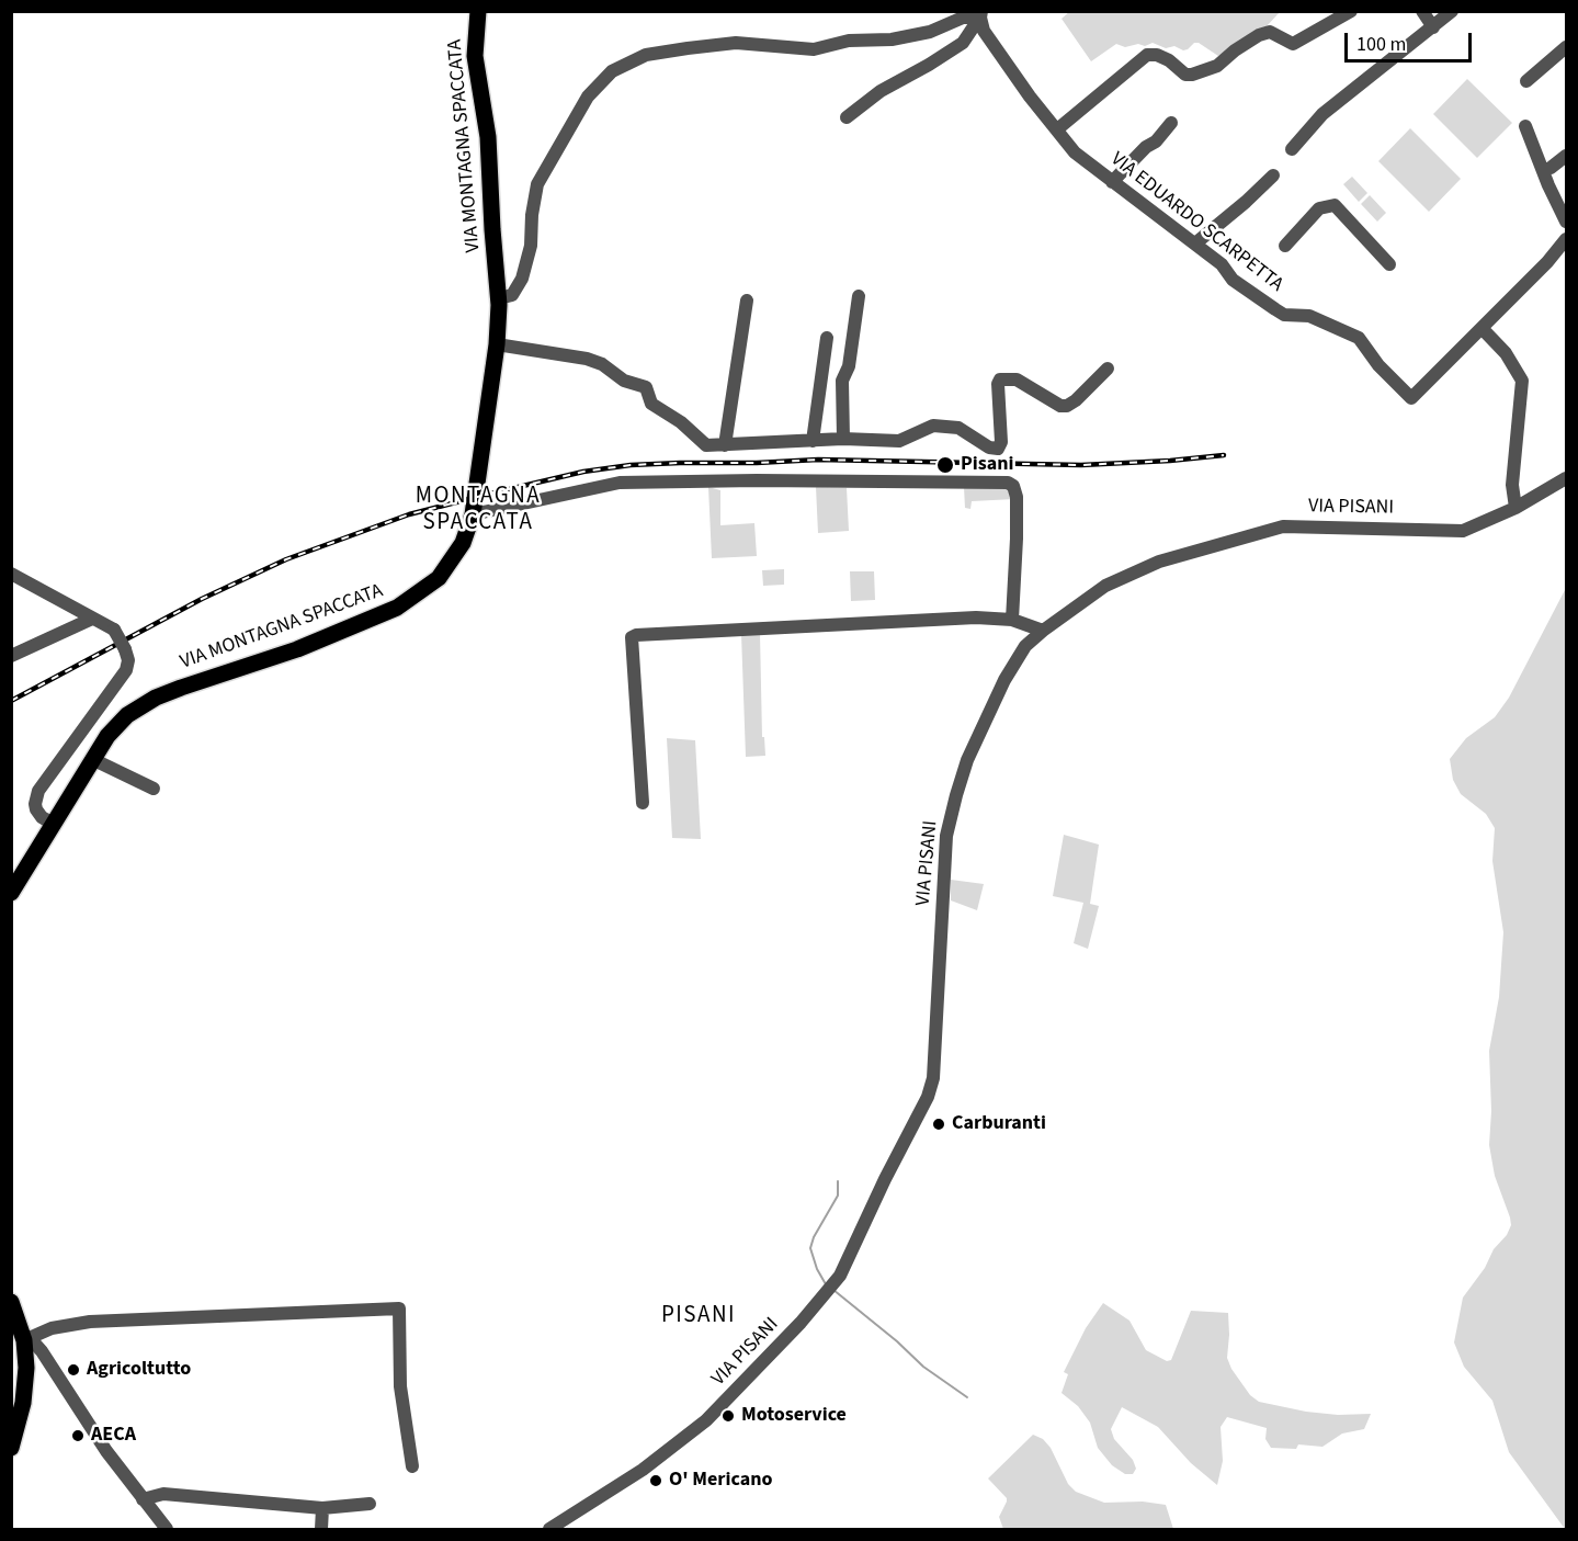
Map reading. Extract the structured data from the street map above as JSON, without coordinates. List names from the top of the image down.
{
  "streets": {
    "main road": ["VIA MONTAGNA SPACCATA"],
    "street": ["VIA EDUARDO SCARPETTA", "VIA PISANI"]
  },
  "districts": ["MONTAGNA SPACCATA", "PISANI"],
  "places": [
    "Pisani",
    "Carburanti",
    "Agricoltutto",
    "Motoservice",
    "AECA",
    "O' Mericano"
  ],
  "scale_bar": "100 m"
}
